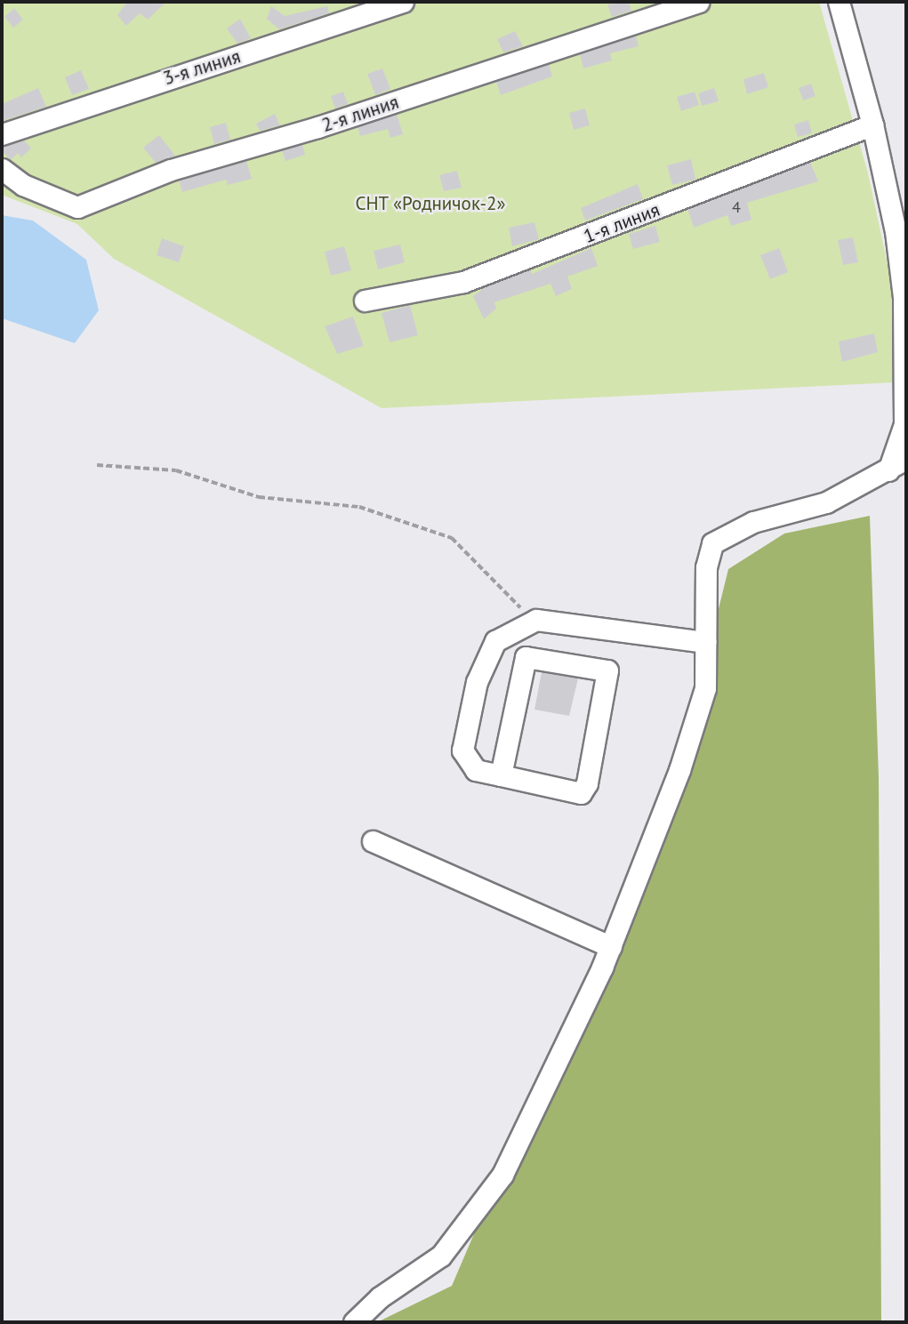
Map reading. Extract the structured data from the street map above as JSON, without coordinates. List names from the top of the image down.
{
  "streets": {
    "street": ["3-я линия", "2-я линия", "1-я линия"]
  },
  "parks": ["СНТ «Родничок-2»"],
  "house_numbers": ["4"]
}
